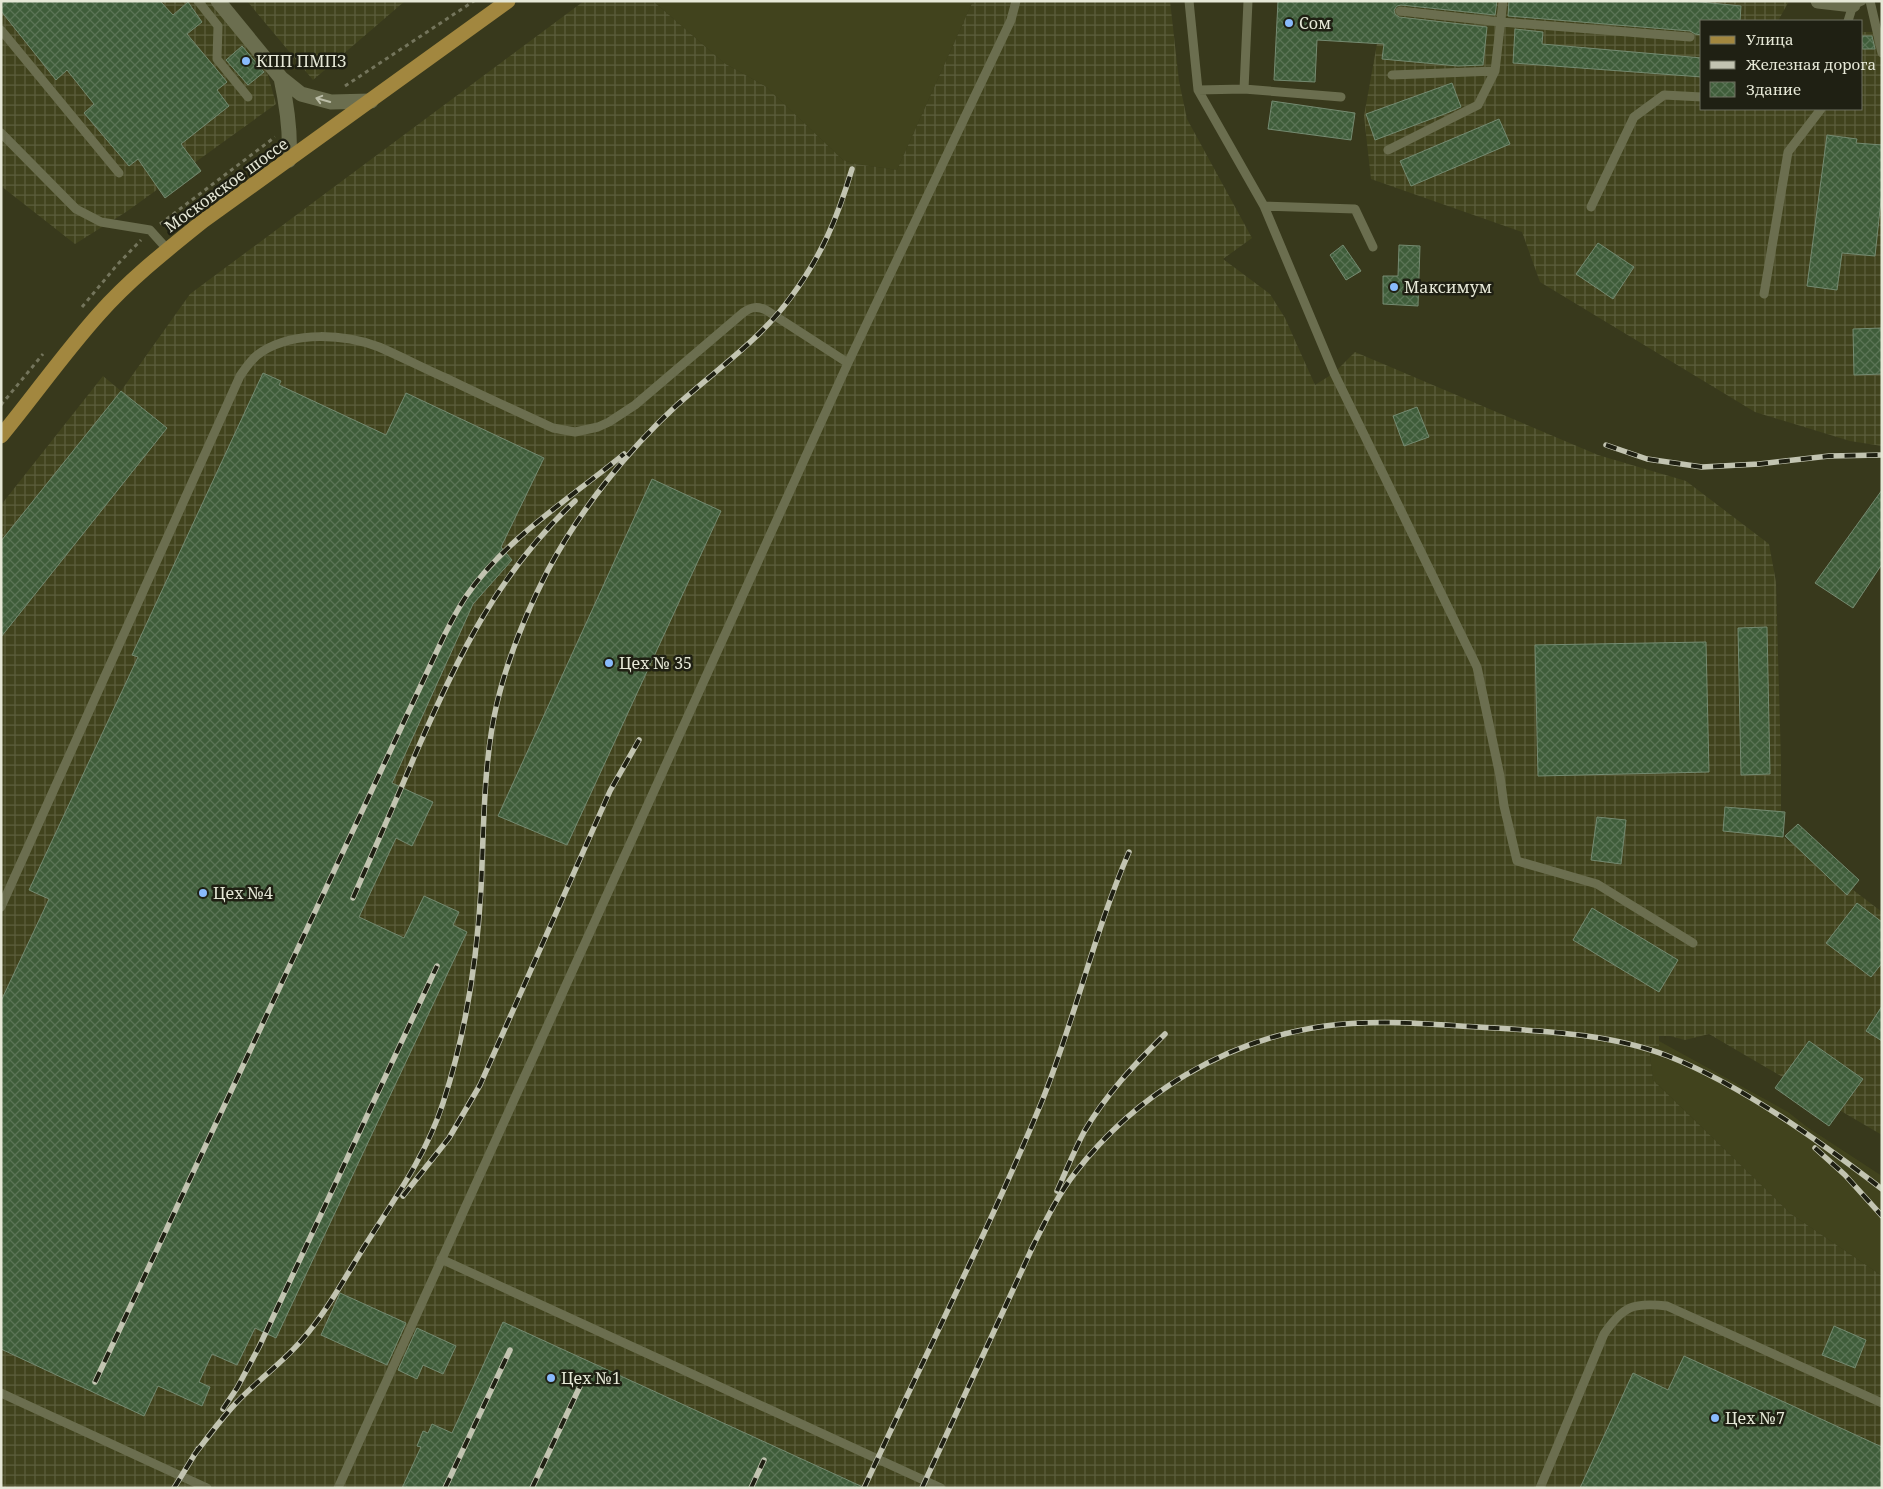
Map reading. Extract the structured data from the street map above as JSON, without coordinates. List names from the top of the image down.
{
  "streets": {
    "main road": ["Московское шоссе"]
  },
  "places": [
    "Сом",
    "КПП ПМПЗ",
    "Максимум",
    "Цех № 35",
    "Цех №4",
    "Цех №1",
    "Цех №7"
  ],
  "legend": ["Улица", "Железная дорога", "Здание"]
}
